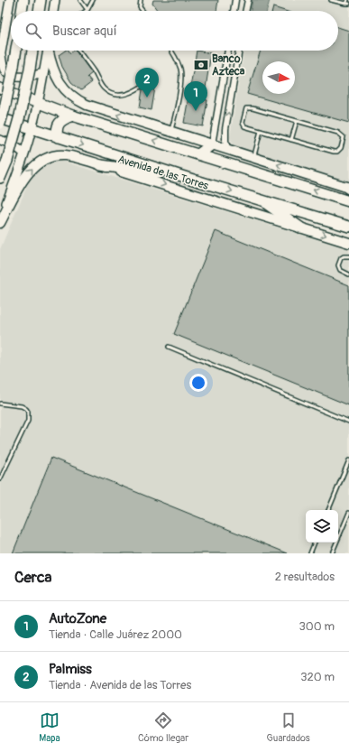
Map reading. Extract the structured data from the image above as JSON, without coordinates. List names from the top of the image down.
{
  "streets": {
    "highway": ["Avenida de las Torres"]
  },
  "places": {
    "bank": ["Banco Azteca"]
  },
  "north": "right",
  "page": {
    "search": "Buscar aquí",
    "pins": ["2", "1"],
    "heading": ["Cerca", "2 resultados"],
    "list": [
      {
        "mark": "1",
        "name": "AutoZone",
        "note": "Tienda · Calle Juárez 2000",
        "value": "300 m"
      },
      {
        "mark": "2",
        "name": "Palmiss",
        "note": "Tienda · Avenida de las Torres",
        "value": "320 m"
      }
    ],
    "nav": ["Mapa", "Cómo llegar", "Guardados"]
  }
}
